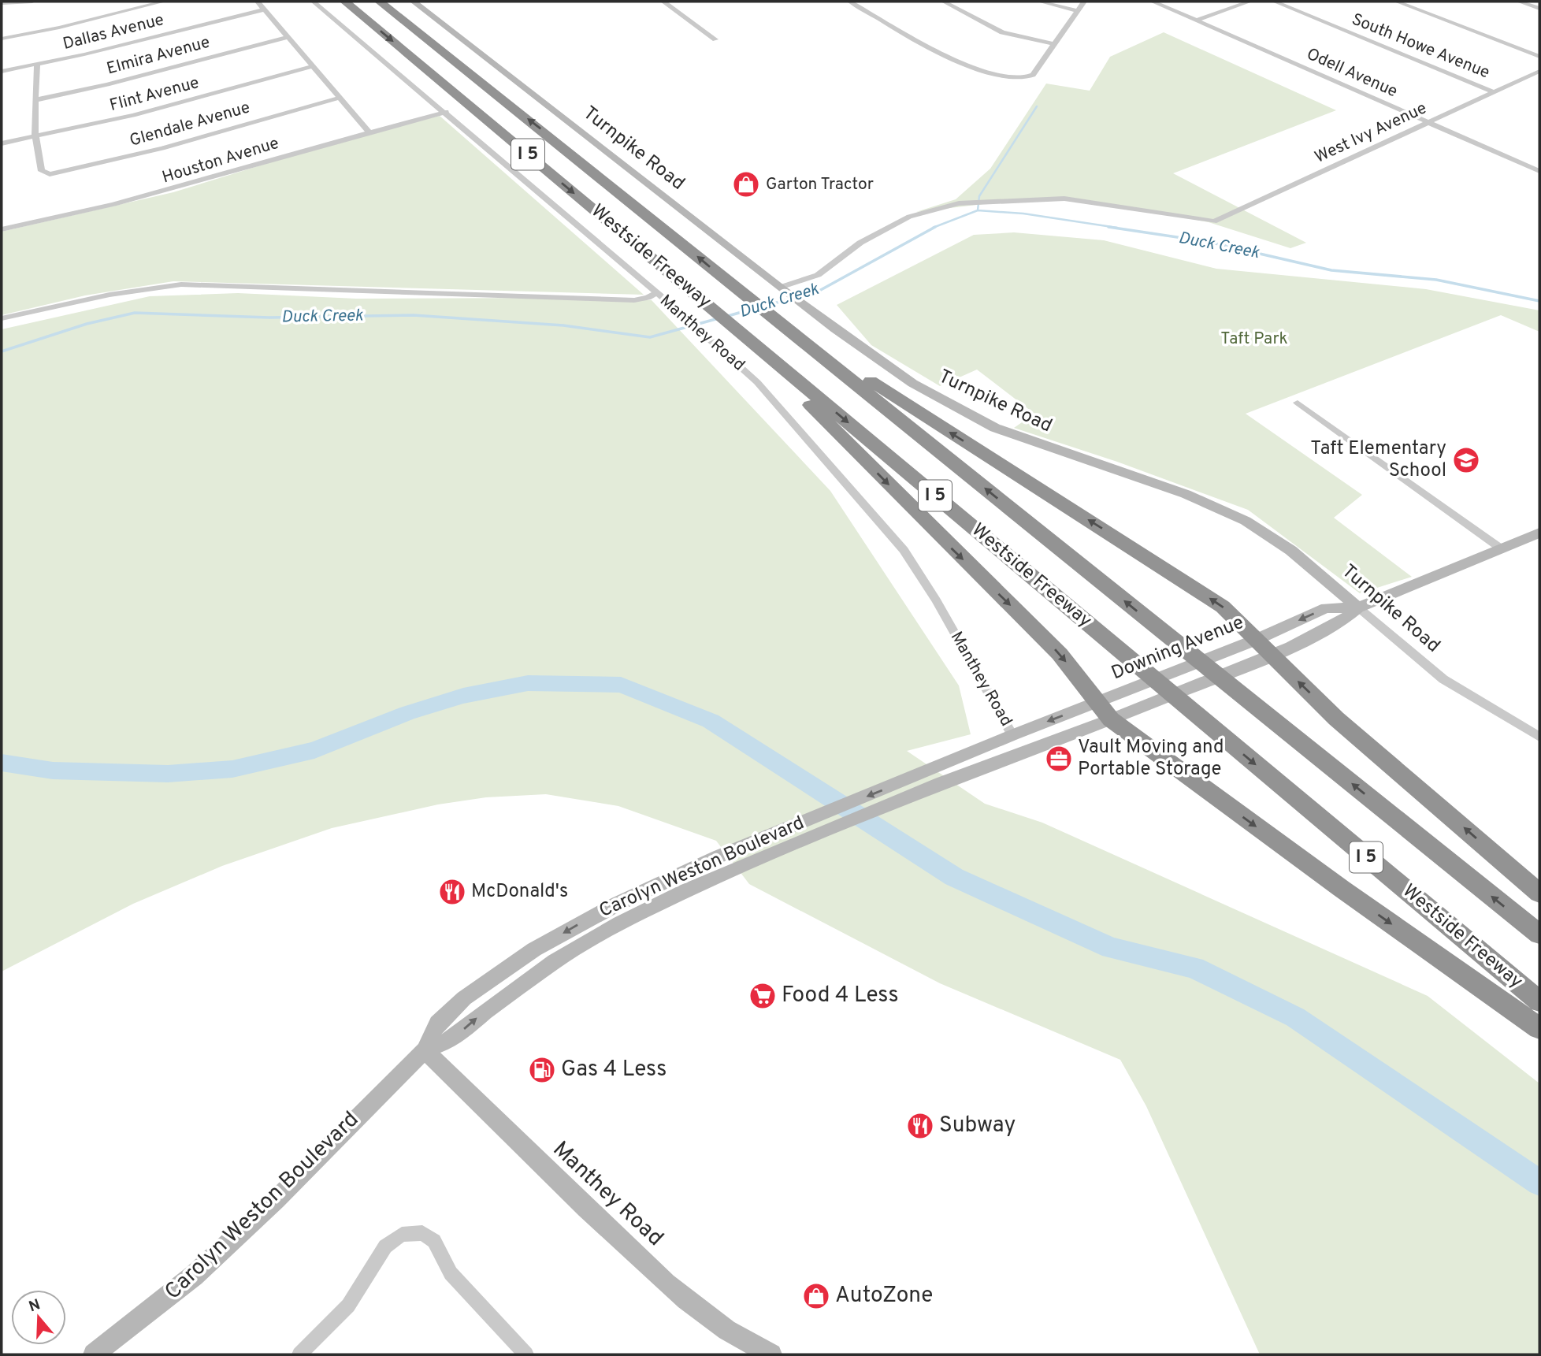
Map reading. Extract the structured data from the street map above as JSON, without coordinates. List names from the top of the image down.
{
  "streets": {
    "highway": ["I 5", "Westside Freeway"],
    "street": [
      "Dallas Avenue",
      "South Howe Avenue",
      "Elmira Avenue",
      "Odell Avenue",
      "Flint Avenue",
      "Glendale Avenue",
      "West Ivy Avenue",
      "Turnpike Road",
      "Houston Avenue",
      "Manthey Road",
      "Downing Avenue",
      "Carolyn Weston Boulevard"
    ]
  },
  "crossings": [
    ["South Howe Avenue", "West Ivy Avenue"],
    ["Odell Avenue", "West Ivy Avenue"],
    ["Flint Avenue", "Glendale Avenue"],
    ["West Ivy Avenue", "Turnpike Road"],
    ["Turnpike Road", "Downing Avenue"],
    ["Houston Avenue", "Manthey Road"],
    ["Manthey Road", "Downing Avenue"],
    ["Manthey Road", "Carolyn Weston Boulevard"],
    ["Downing Avenue", "Carolyn Weston Boulevard"]
  ],
  "water": ["Duck Creek"],
  "parks": ["Taft Park"],
  "places": {
    "shop": ["Garton Tractor", "AutoZone"],
    "school or university": ["Taft Elementary School"],
    "office": ["Vault Moving and Portable Storage"],
    "restaurant": ["McDonald's", "Subway"],
    "supermarket": ["Food 4 Less"],
    "fuel station": ["Gas 4 Less"]
  },
  "north": "top"
}
